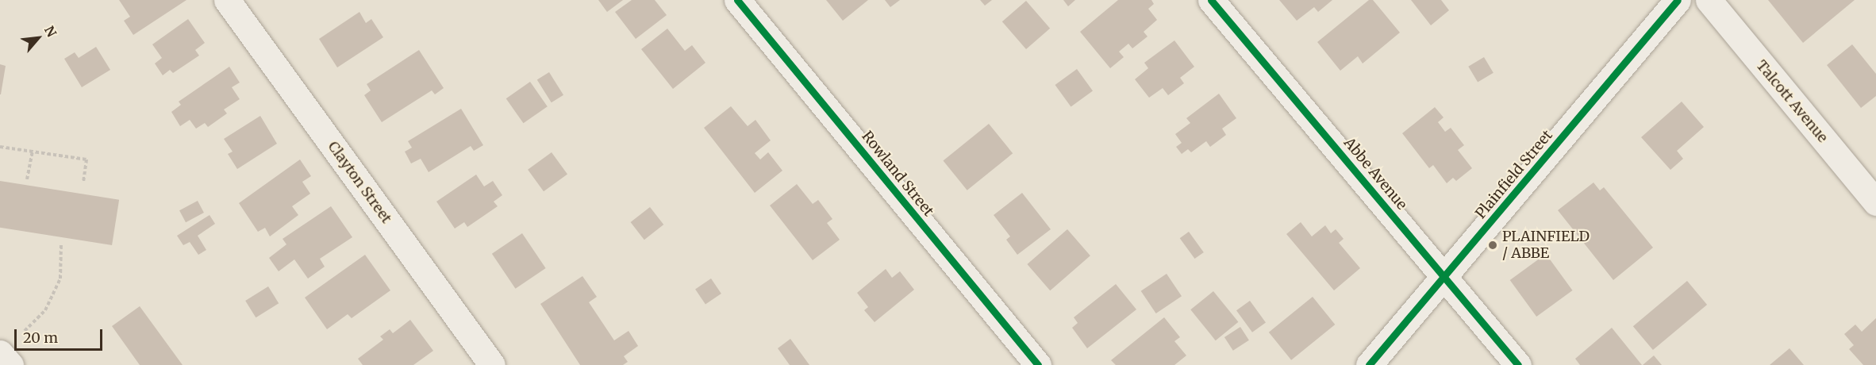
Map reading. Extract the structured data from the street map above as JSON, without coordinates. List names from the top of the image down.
{
  "streets": {
    "street": [
      "Talcott Avenue",
      "Rowland Street",
      "Abbe Avenue",
      "Plainfield Street",
      "Clayton Street"
    ]
  },
  "crossings": [
    ["Abbe Avenue", "Plainfield Street"]
  ],
  "places": ["PLAINFIELD / ABBE"],
  "scale_bar": "20 m",
  "north": "top right"
}
